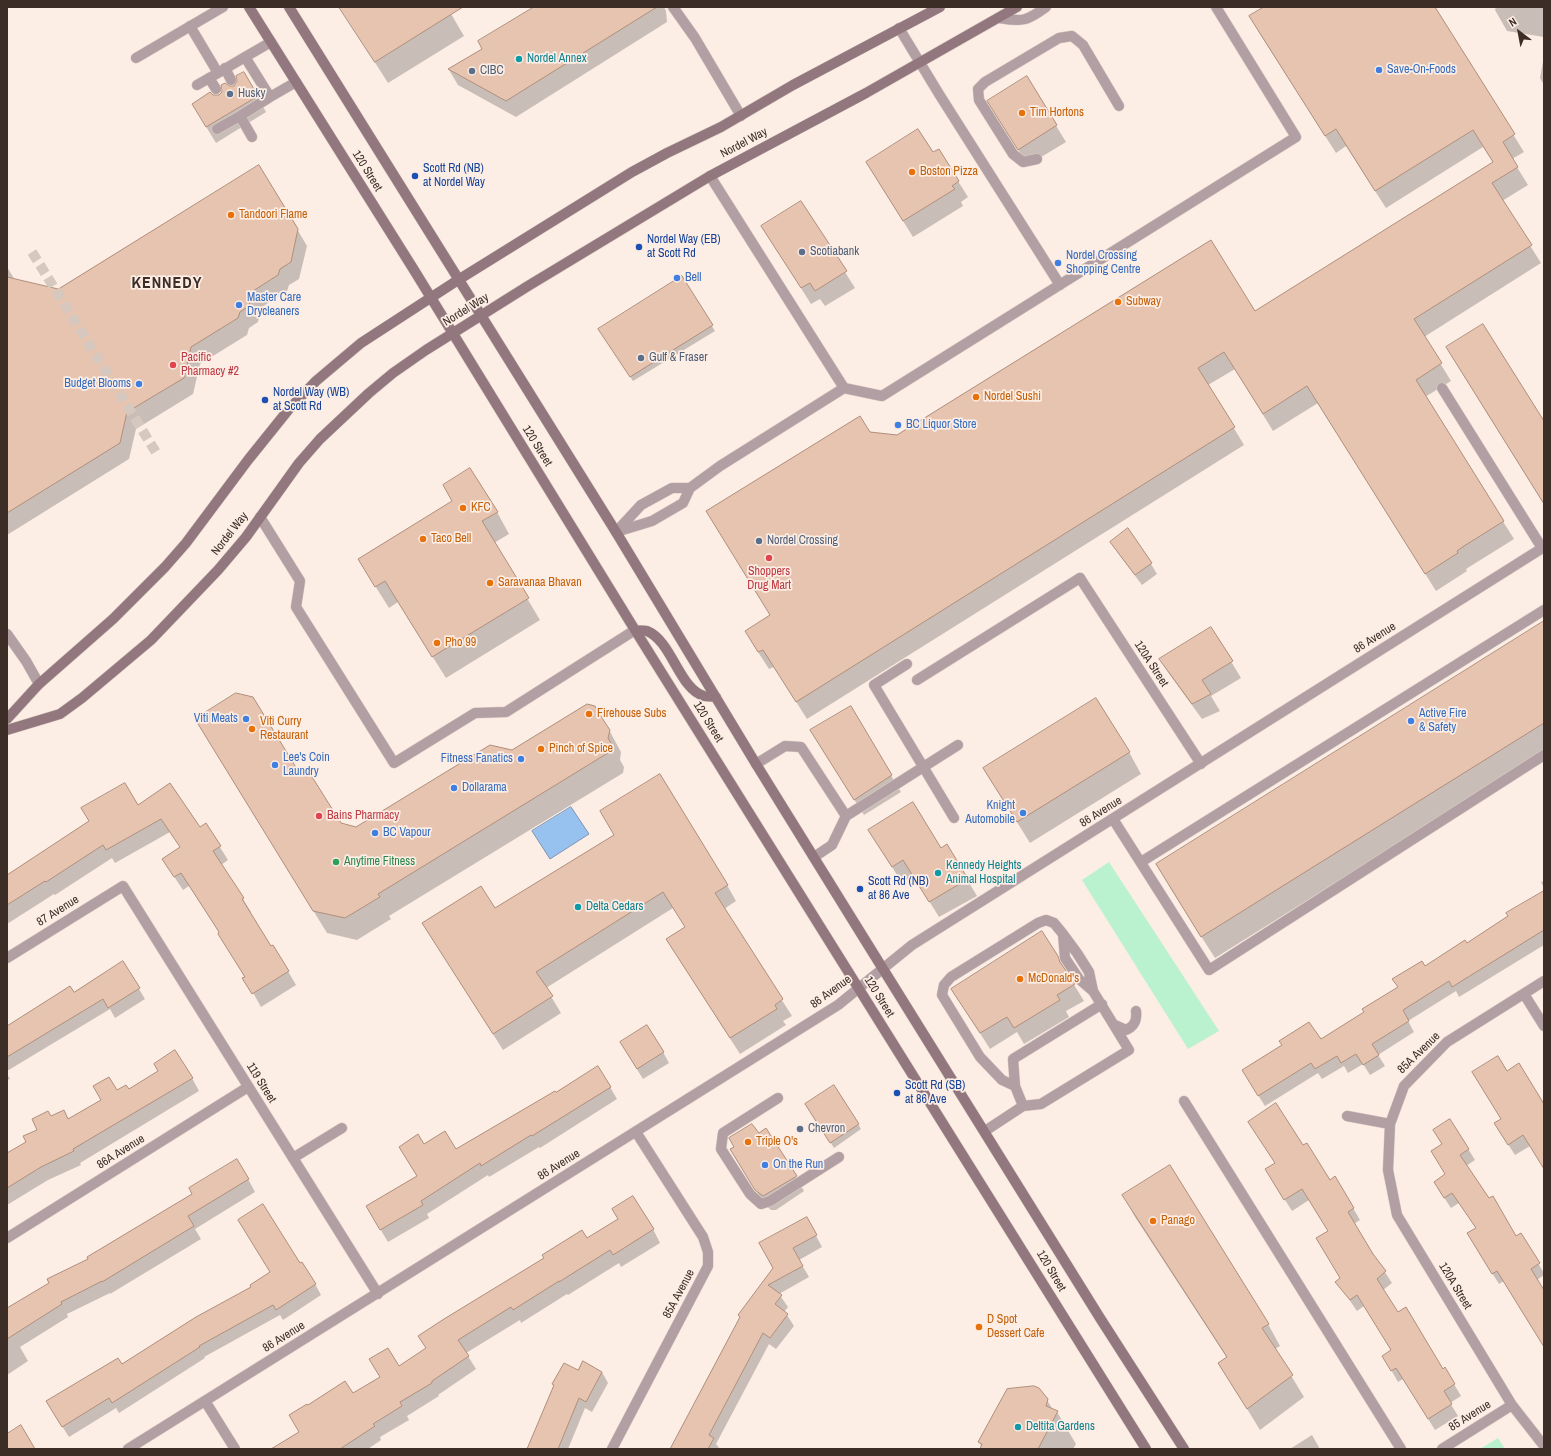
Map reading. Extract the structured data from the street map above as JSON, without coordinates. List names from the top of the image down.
{
  "streets": {
    "main road": ["Nordel Way", "120 Street"],
    "street": [
      "86 Avenue",
      "120A Street",
      "87 Avenue",
      "85A Avenue",
      "119 Street",
      "86A Avenue",
      "85 Avenue"
    ]
  },
  "crossings": [
    ["Nordel Way", "120 Street"],
    ["120 Street", "86 Avenue"],
    ["86 Avenue", "120A Street"],
    ["86 Avenue", "85A Avenue"],
    ["86 Avenue", "119 Street"],
    ["120A Street", "85A Avenue"],
    ["120A Street", "85 Avenue"],
    ["87 Avenue", "119 Street"],
    ["119 Street", "86A Avenue"]
  ],
  "districts": ["KENNEDY"],
  "places": [
    "Nordel Annex",
    "Save-On-Foods",
    "CIBC",
    "Husky",
    "Tim Hortons",
    "Boston Pizza",
    "Scott Rd (NB) at Nordel Way",
    "Tandoori Flame",
    "Nordel Way (EB) at Scott Rd",
    "Scotiabank",
    "Nordel Crossing Shopping Centre",
    "Bell",
    "Subway",
    "Master Care Drycleaners",
    "Gulf & Fraser",
    "Pacific Pharmacy #2",
    "Budget Blooms",
    "Nordel Sushi",
    "Nordel Way (WB) at Scott Rd",
    "BC Liquor Store",
    "KFC",
    "Taco Bell",
    "Nordel Crossing",
    "Shoppers Drug Mart",
    "Saravanaa Bhavan",
    "Pho 99",
    "Firehouse Subs",
    "Viti Meats",
    "Active Fire & Safety",
    "Viti Curry Restaurant",
    "Pinch of Spice",
    "Fitness Fanatics",
    "Lee's Coin Laundry",
    "Dollarama",
    "Knight Automobile",
    "Bains Pharmacy",
    "BC Vapour",
    "Anytime Fitness",
    "Kennedy Heights Animal Hospital",
    "Scott Rd (NB) at 86 Ave",
    "Delta Cedars",
    "McDonald's",
    "Scott Rd (SB) at 86 Ave",
    "Chevron",
    "Triple O's",
    "On the Run",
    "Panago",
    "D Spot Dessert Cafe",
    "Deltita Gardens"
  ],
  "north": "top left"
}
